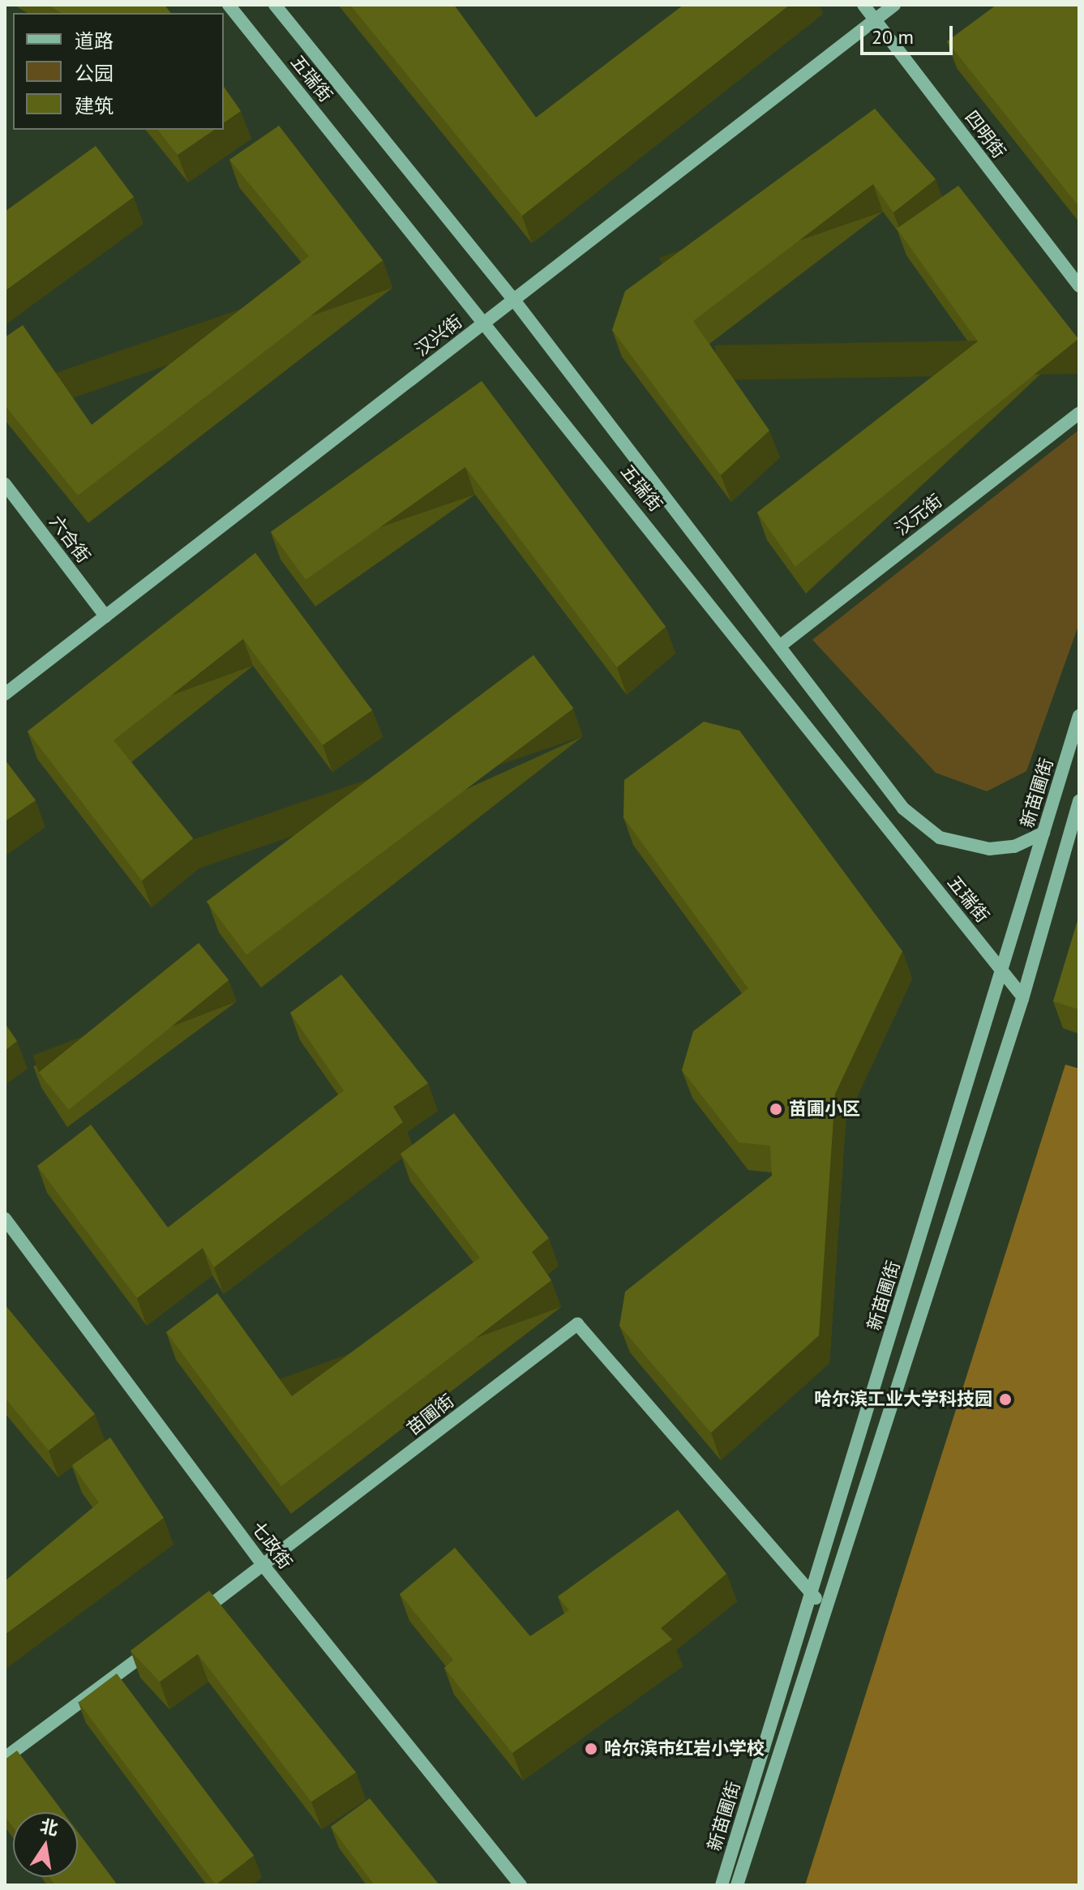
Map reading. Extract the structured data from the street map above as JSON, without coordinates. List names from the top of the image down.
{
  "streets": {
    "main road": [
      "五瑞街",
      "四明街",
      "汉兴街",
      "汉元街",
      "六合街",
      "新苗圃街",
      "苗圃街",
      "七政街"
    ]
  },
  "crossings": [
    ["五瑞街", "汉兴街"],
    ["五瑞街", "汉元街"],
    ["五瑞街", "新苗圃街"],
    ["四明街", "汉兴街"],
    ["汉兴街", "六合街"],
    ["新苗圃街", "苗圃街"],
    ["苗圃街", "七政街"]
  ],
  "places": ["苗圃小区", "哈尔滨工业大学科技园", "哈尔滨市红岩小学校"],
  "legend": ["道路", "公园", "建筑"],
  "scale_bar": "20 m",
  "north": "top"
}
